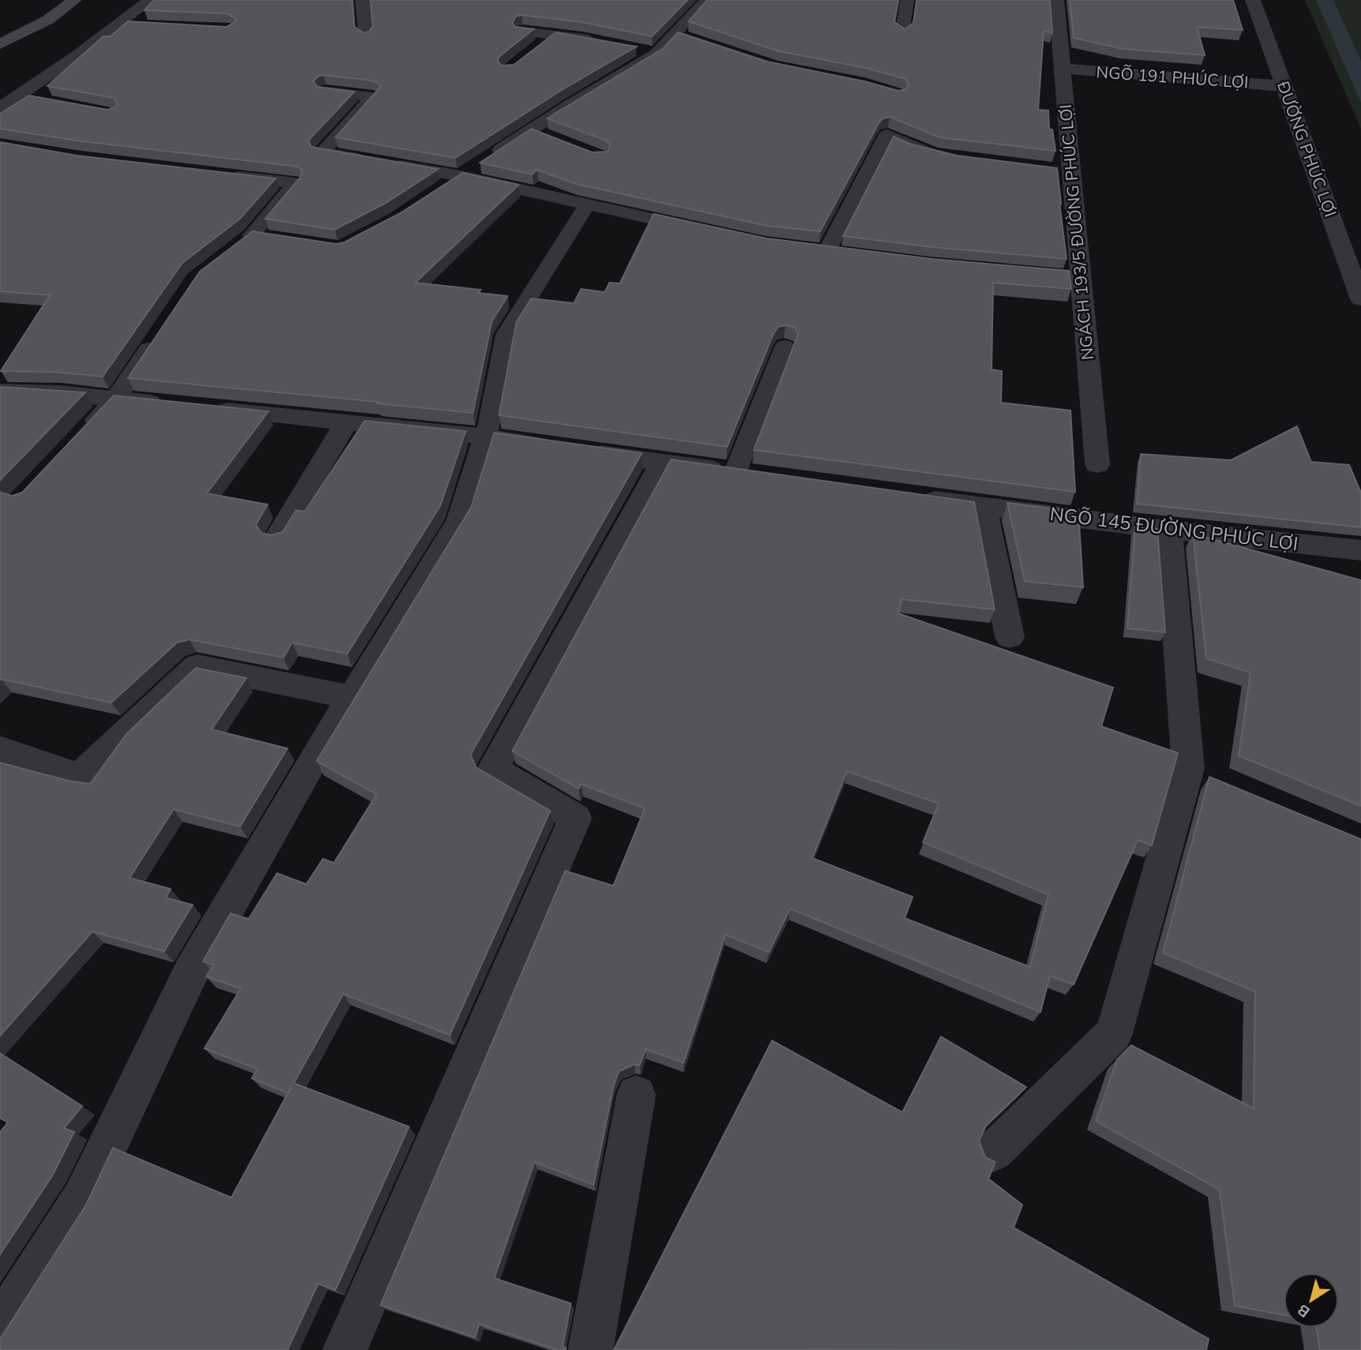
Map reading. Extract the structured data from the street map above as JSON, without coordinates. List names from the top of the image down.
{
  "streets": {
    "street": [
      "NGÕ 191 PHÚC LỢI",
      "ĐƯỜNG PHÚC LỢI",
      "NGÁCH 193/5 ĐƯỜNG PHÚC LỢI",
      "NGÕ 145 ĐƯỜNG PHÚC LỢI"
    ]
  },
  "crossings": [
    ["NGÕ 191 PHÚC LỢI", "ĐƯỜNG PHÚC LỢI"],
    ["NGÕ 191 PHÚC LỢI", "NGÁCH 193/5 ĐƯỜNG PHÚC LỢI"]
  ],
  "north": "bottom left"
}
